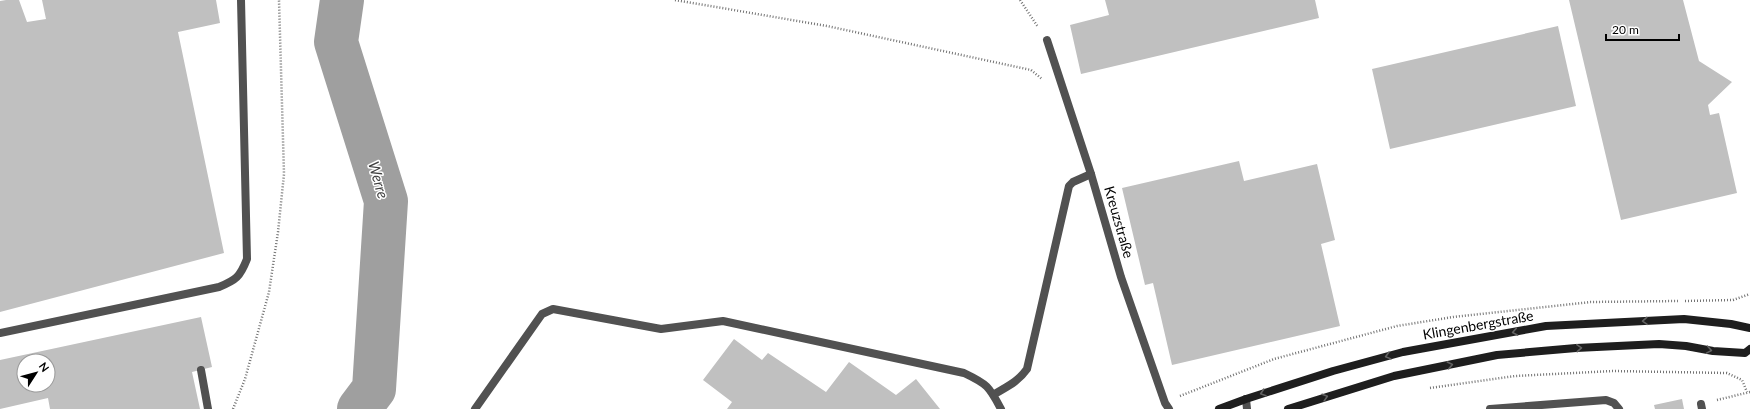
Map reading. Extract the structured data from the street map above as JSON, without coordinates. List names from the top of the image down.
{
  "streets": {
    "main road": ["Klingenbergstraße"],
    "street": ["Kreuzstraße"]
  },
  "water": ["Werre"],
  "scale_bar": "20 m",
  "north": "top right"
}
